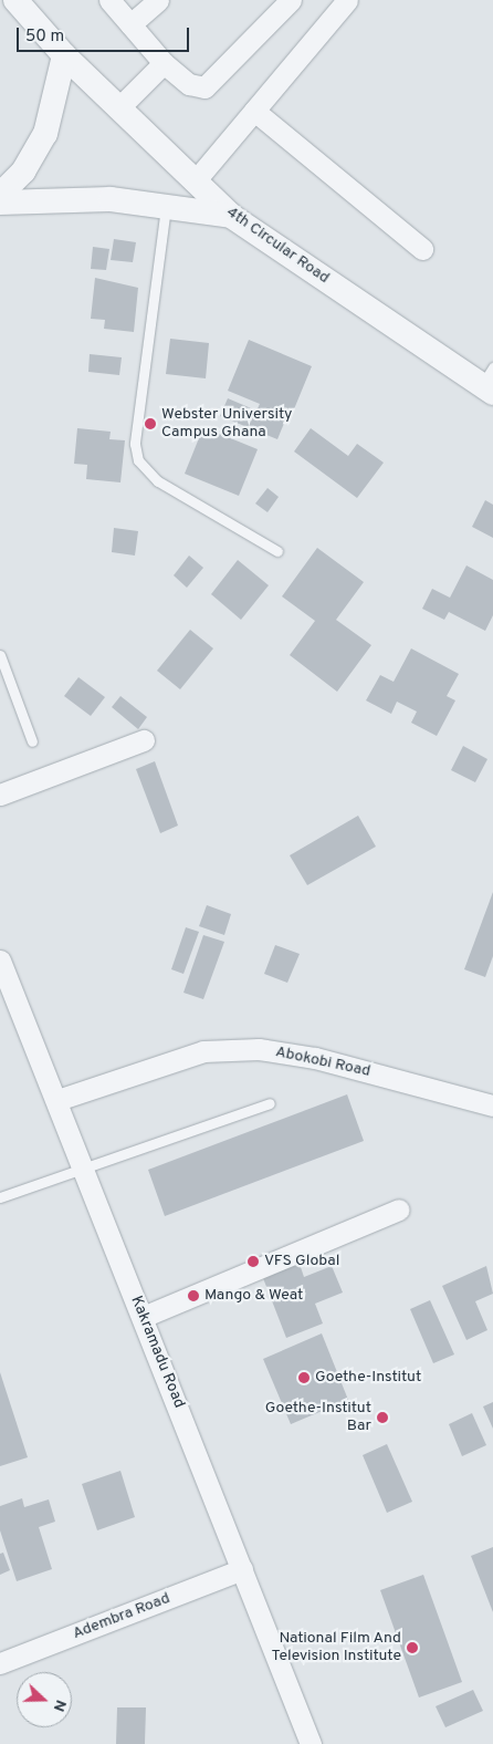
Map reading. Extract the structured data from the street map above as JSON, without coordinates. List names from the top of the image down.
{
  "streets": {
    "street": [
      "4th Circular Road",
      "Abokobi Road",
      "Kakramadu Road",
      "Adembra Road"
    ]
  },
  "crossings": [
    ["Abokobi Road", "Kakramadu Road"],
    ["Kakramadu Road", "Adembra Road"]
  ],
  "places": [
    "Webster University Campus Ghana",
    "VFS Global",
    "Mango & Weat",
    "Goethe-Institut",
    "Goethe-Institut Bar",
    "National Film And Television Institute"
  ],
  "scale_bar": "50 m",
  "north": "right"
}
